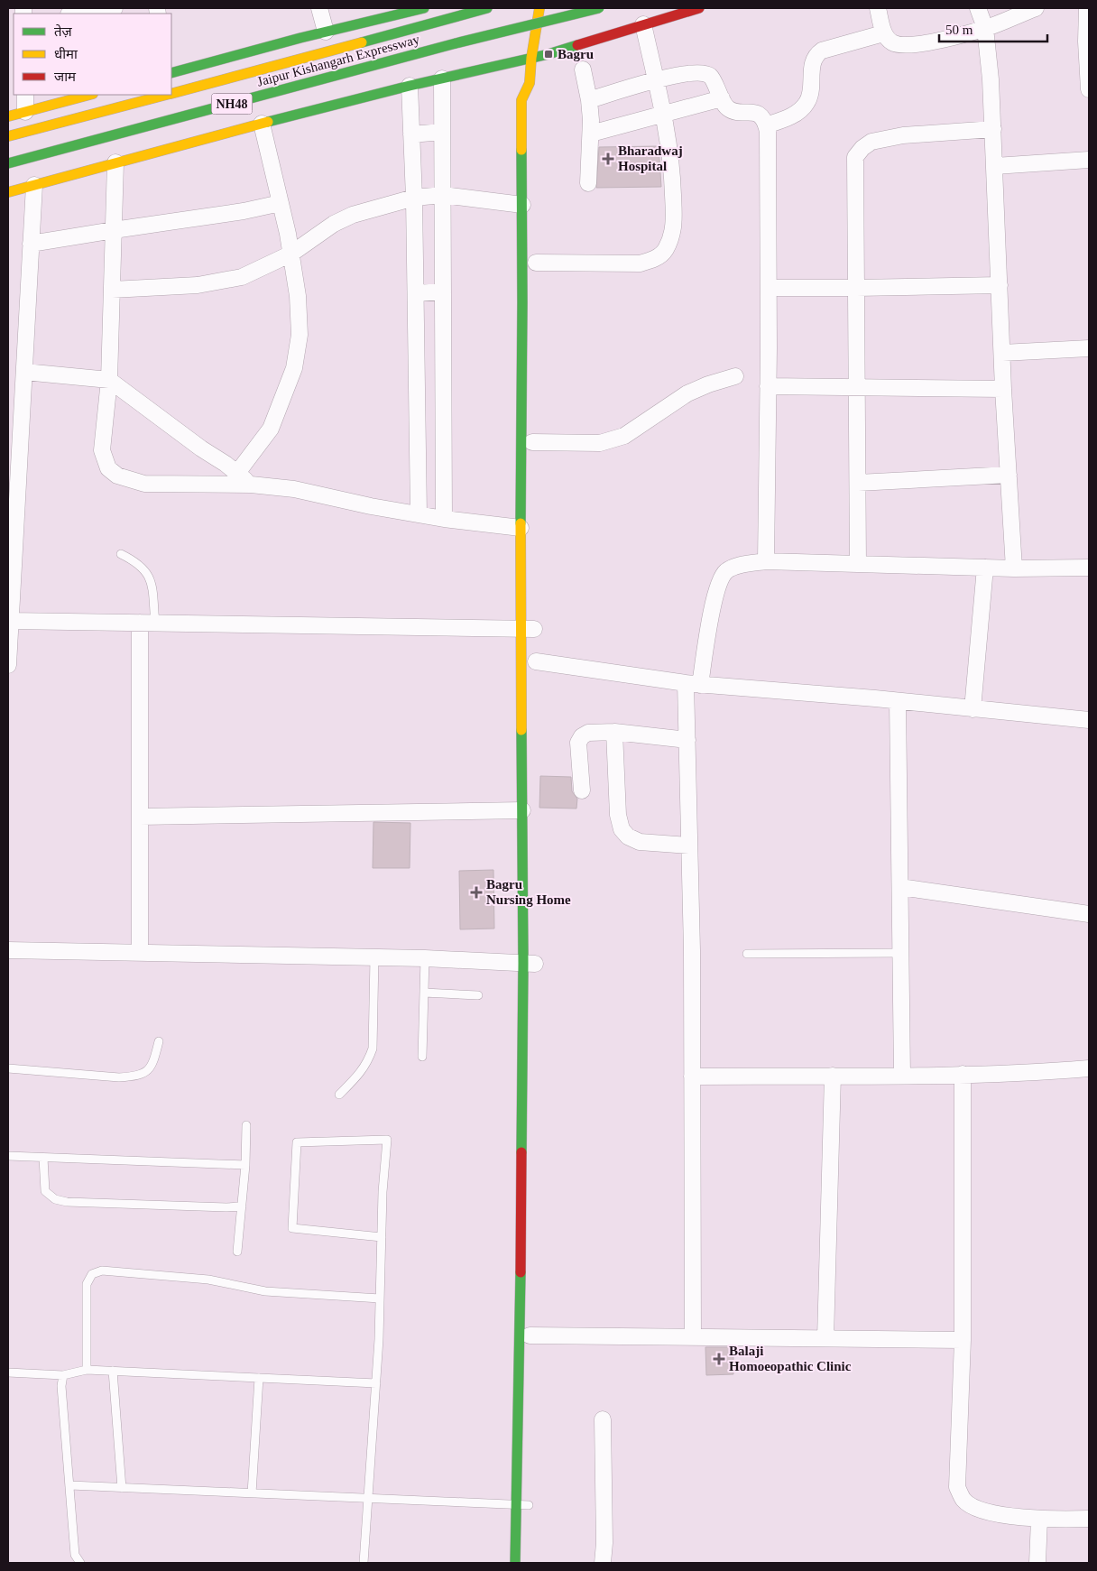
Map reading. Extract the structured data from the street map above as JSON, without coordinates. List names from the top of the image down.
{
  "streets": {
    "main road": ["Jaipur Kishangarh Expressway", "NH48"]
  },
  "places": {
    "transit": ["Bagru"],
    "health": ["Bharadwaj Hospital", "Bagru Nursing Home", "Balaji Homoeopathic Clinic"]
  },
  "legend": ["तेज़", "धीमा", "जाम"],
  "scale_bar": "50 m"
}
